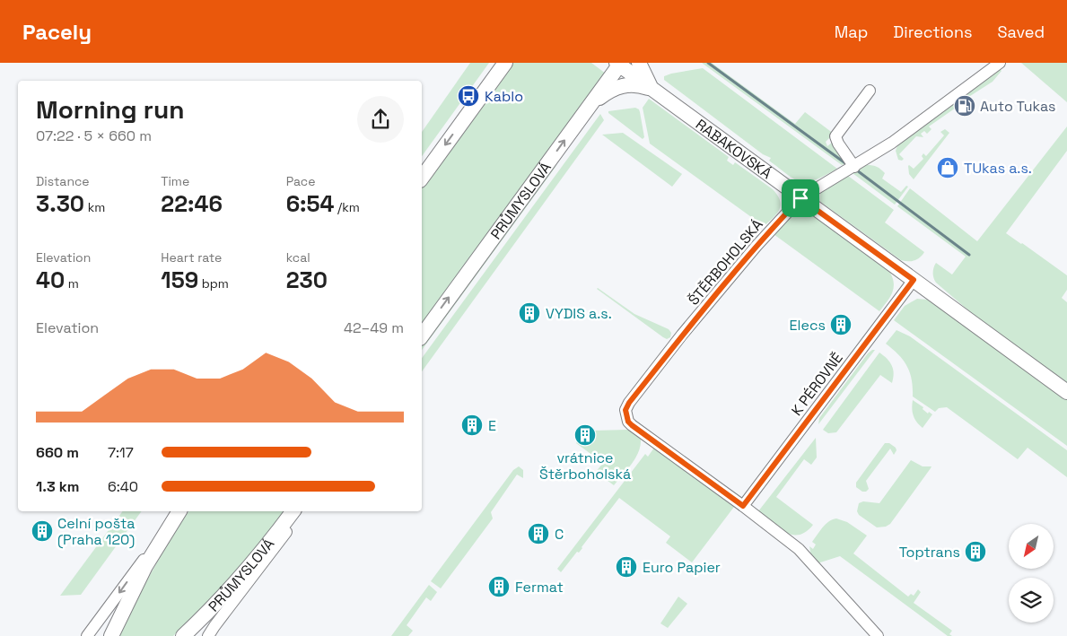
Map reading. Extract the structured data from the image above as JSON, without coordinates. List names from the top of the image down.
{
  "streets": {
    "main road": ["RABAKOVSKÁ", "PRŮMYSLOVÁ"],
    "street": ["ŠTĚRBOHOLSKÁ", "K PÉROVNĚ"]
  },
  "crossings": [
    ["RABAKOVSKÁ", "PRŮMYSLOVÁ"],
    ["RABAKOVSKÁ", "ŠTĚRBOHOLSKÁ"],
    ["RABAKOVSKÁ", "K PÉROVNĚ"],
    ["ŠTĚRBOHOLSKÁ", "K PÉROVNĚ"]
  ],
  "places": {
    "bus stop": ["Kablo"],
    "fuel station": ["Auto Tukas"],
    "shop": ["TUkas a.s."],
    "building": [
      "VYDIS a.s.",
      "Elecs",
      "E",
      "vrátnice Štěrboholská",
      "Celní pošta (Praha 120)",
      "C",
      "Toptrans",
      "Euro Papier",
      "Fermat"
    ]
  },
  "north": "bottom left",
  "page": {
    "header": "Pacely",
    "nav": ["Map", "Directions", "Saved"],
    "heading": ["Morning run", "07:22 · 5 × 660 m"],
    "stats": [
      ["Distance", "3.30 km"],
      ["Time", "22:46"],
      ["Pace", "6:54 /km"],
      ["Elevation", "40 m"],
      ["Heart rate", "159 bpm"],
      ["kcal", "230"]
    ],
    "chart": ["Elevation", "42–49 m"],
    "list": [
      {
        "name": "660 m",
        "note": "7:17"
      },
      {
        "name": "1.3 km",
        "note": "6:40"
      }
    ]
  }
}
